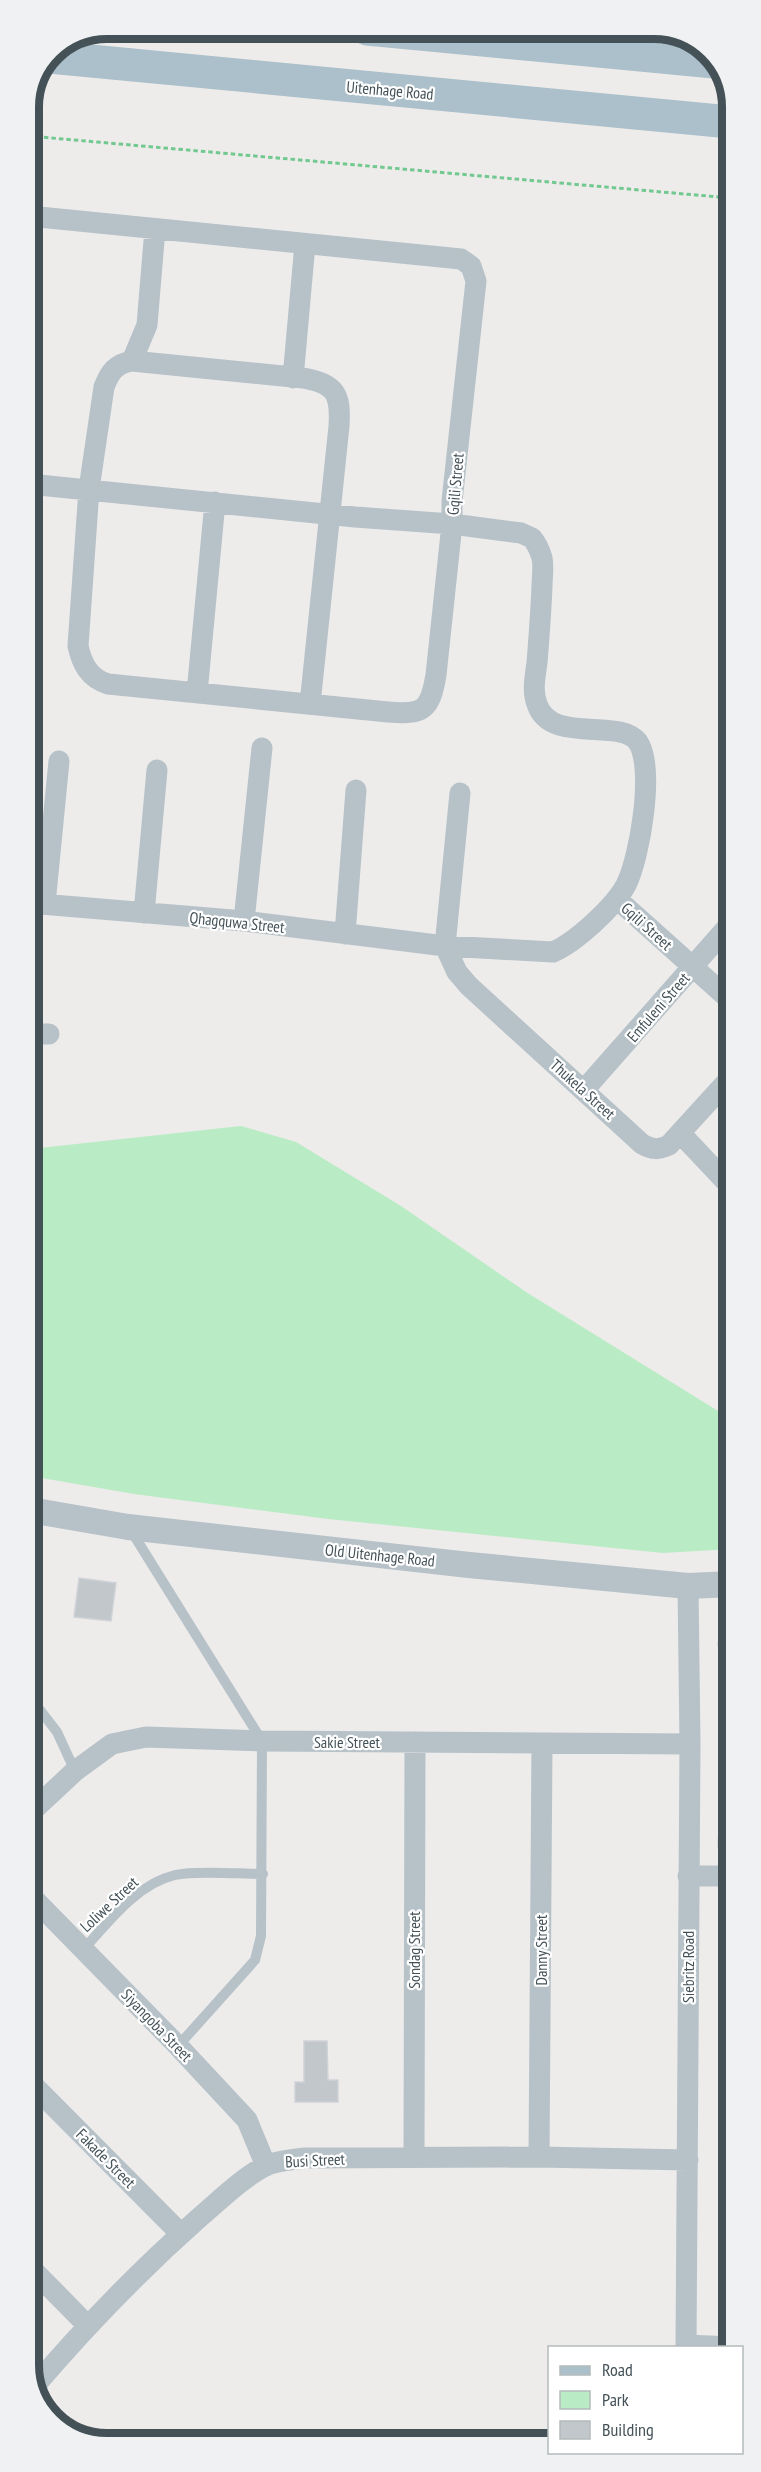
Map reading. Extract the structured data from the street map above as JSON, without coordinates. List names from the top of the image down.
{
  "streets": {
    "main road": ["Uitenhage Road"],
    "street": [
      "Gqili Street",
      "Qhagquwa Street",
      "Emfuleni Street",
      "Thukela Street",
      "Old Uitenhage Road",
      "Sakie Street",
      "Sondag Street",
      "Danny Street",
      "Siebritz Road",
      "Siyangoba Street",
      "Fakade Street",
      "Busi Street"
    ],
    "lane": ["Loliwe Street"]
  },
  "crossings": [
    ["Gqili Street", "Qhagquwa Street"],
    ["Gqili Street", "Emfuleni Street"],
    ["Gqili Street", "Thukela Street"],
    ["Qhagquwa Street", "Thukela Street"],
    ["Emfuleni Street", "Thukela Street"],
    ["Old Uitenhage Road", "Siebritz Road"],
    ["Sakie Street", "Sondag Street"],
    ["Sakie Street", "Danny Street"],
    ["Sakie Street", "Siebritz Road"],
    ["Loliwe Street", "Siyangoba Street"],
    ["Sondag Street", "Busi Street"],
    ["Danny Street", "Busi Street"],
    ["Siebritz Road", "Busi Street"],
    ["Siyangoba Street", "Busi Street"],
    ["Fakade Street", "Busi Street"]
  ],
  "legend": ["Road", "Park", "Building"]
}
